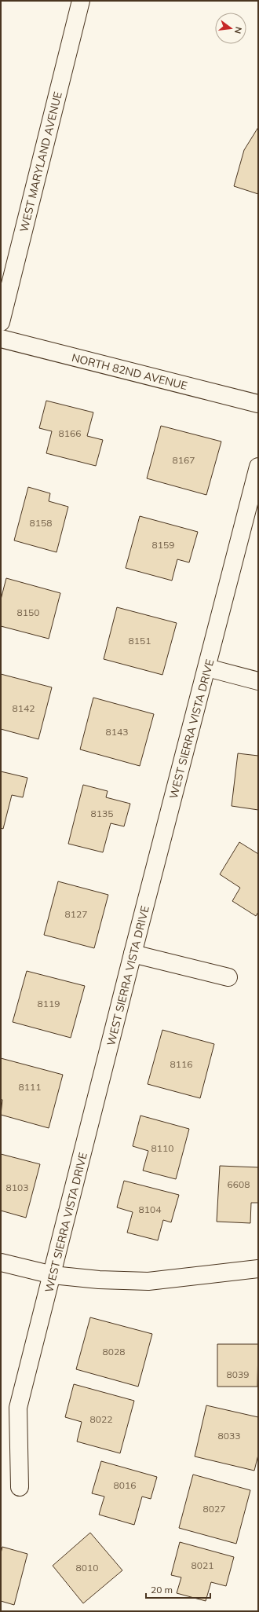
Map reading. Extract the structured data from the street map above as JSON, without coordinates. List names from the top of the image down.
{
  "streets": {
    "street": ["WEST MARYLAND AVENUE", "NORTH 82ND AVENUE", "WEST SIERRA VISTA DRIVE"]
  },
  "house_numbers": [
    "8166",
    "8167",
    "8158",
    "8159",
    "8150",
    "8151",
    "8142",
    "8143",
    "8135",
    "8127",
    "8119",
    "8116",
    "8111",
    "8110",
    "6608",
    "8103",
    "8104",
    "8028",
    "8039",
    "8022",
    "8033",
    "8016",
    "8027",
    "8021",
    "8010"
  ],
  "scale_bar": "20 m",
  "north": "right"
}
